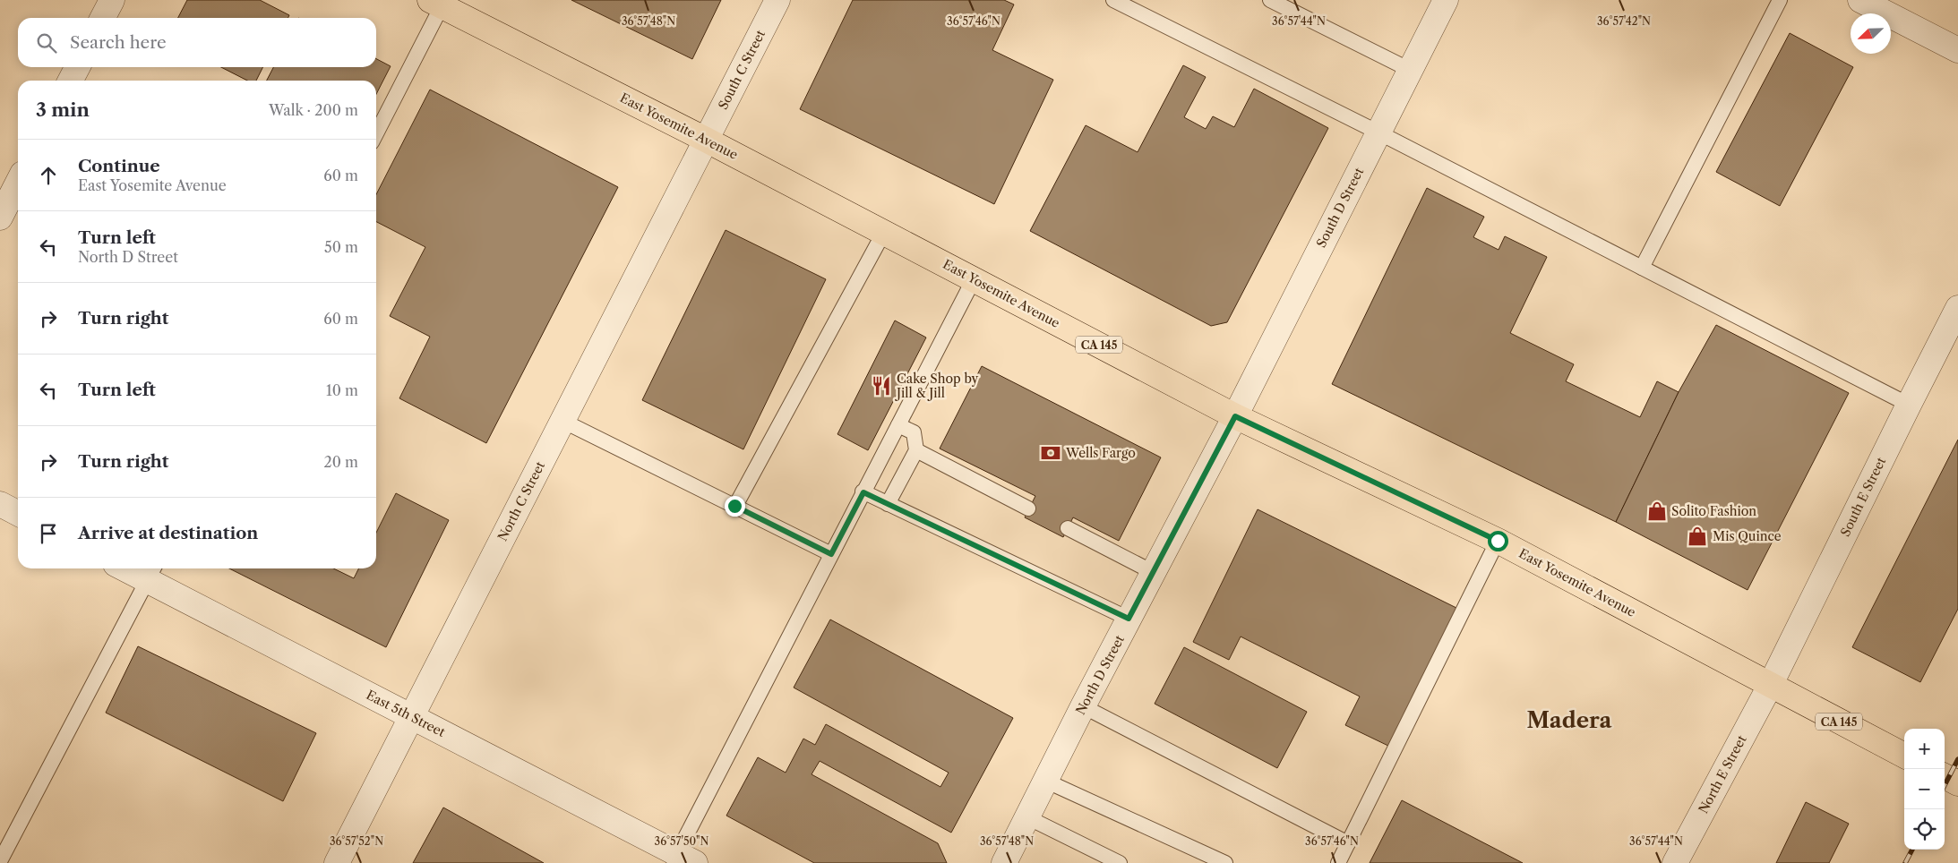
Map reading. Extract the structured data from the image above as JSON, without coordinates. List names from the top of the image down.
{
  "streets": {
    "main road": ["East Yosemite Avenue", "CA 145"],
    "street": [
      "South C Street",
      "South D Street",
      "South E Street",
      "North C Street",
      "North D Street",
      "East 5th Street",
      "North E Street"
    ]
  },
  "crossings": [
    ["South C Street", "East Yosemite Avenue"],
    ["South C Street", "North C Street"],
    ["East Yosemite Avenue", "South D Street"],
    ["East Yosemite Avenue", "South E Street"],
    ["East Yosemite Avenue", "North C Street"],
    ["East Yosemite Avenue", "North D Street"],
    ["East Yosemite Avenue", "North E Street"],
    ["South D Street", "North D Street"],
    ["South E Street", "North E Street"],
    ["North C Street", "East 5th Street"]
  ],
  "districts": ["Madera"],
  "places": {
    "restaurant": ["Cake Shop by Jill & Jill"],
    "bank": ["Wells Fargo"],
    "shop": ["Solito Fashion", "Mis Quince"]
  },
  "north": "bottom left",
  "page": {
    "search": "Search here",
    "heading": ["3 min", "Walk · 200 m"],
    "list": [
      ["Continue", "East Yosemite Avenue", "60 m"],
      ["Turn left", "North D Street", "50 m"],
      ["Turn right", "60 m"],
      ["Turn left", "10 m"],
      ["Turn right", "20 m"],
      "Arrive at destination"
    ],
    "map_buttons": ["+", "−"]
  },
  "coordinates": [
    "36°57'48\"N",
    "36°57'46\"N",
    "36°57'44\"N",
    "36°57'42\"N",
    "36°57'52\"N",
    "36°57'50\"N"
  ]
}
